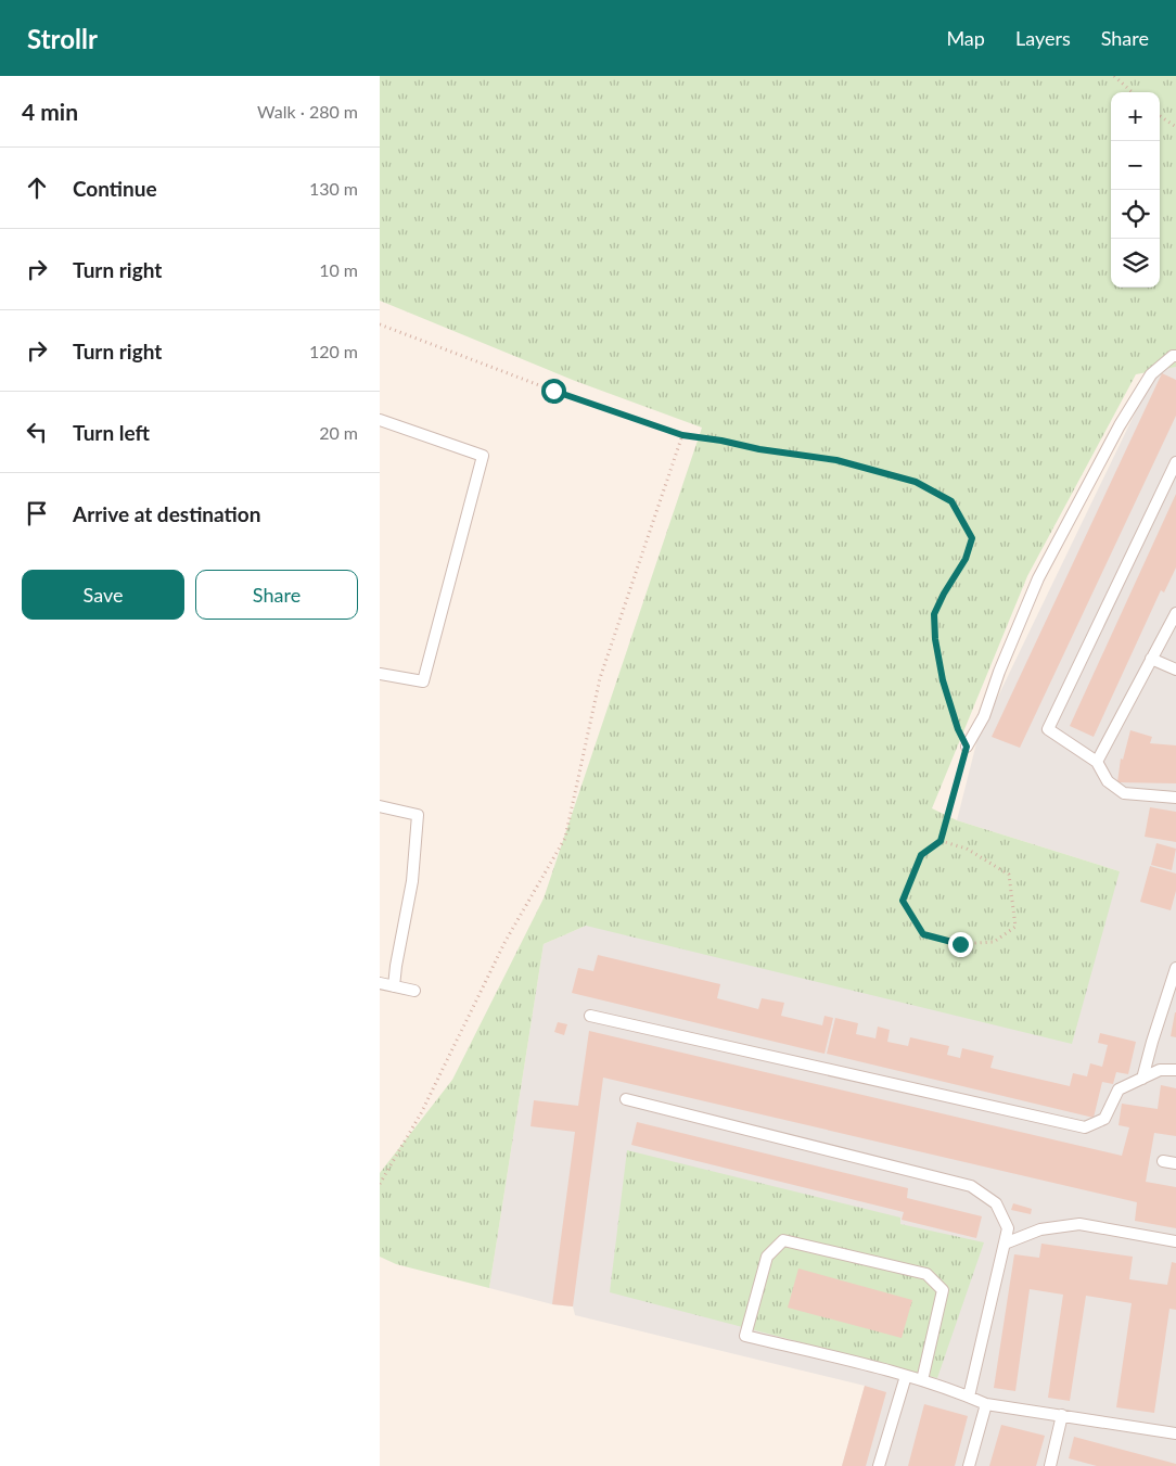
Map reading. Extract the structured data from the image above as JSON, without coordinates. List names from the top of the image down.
{
  "page": {
    "header": "Strollr",
    "nav": ["Map", "Layers", "Share"],
    "heading": ["4 min", "Walk · 280 m"],
    "map_buttons": ["+", "−"],
    "list": [
      ["Continue", "130 m"],
      ["Turn right", "10 m"],
      ["Turn right", "120 m"],
      ["Turn left", "20 m"],
      "Arrive at destination"
    ],
    "buttons": ["Save", "Share"]
  }
}
